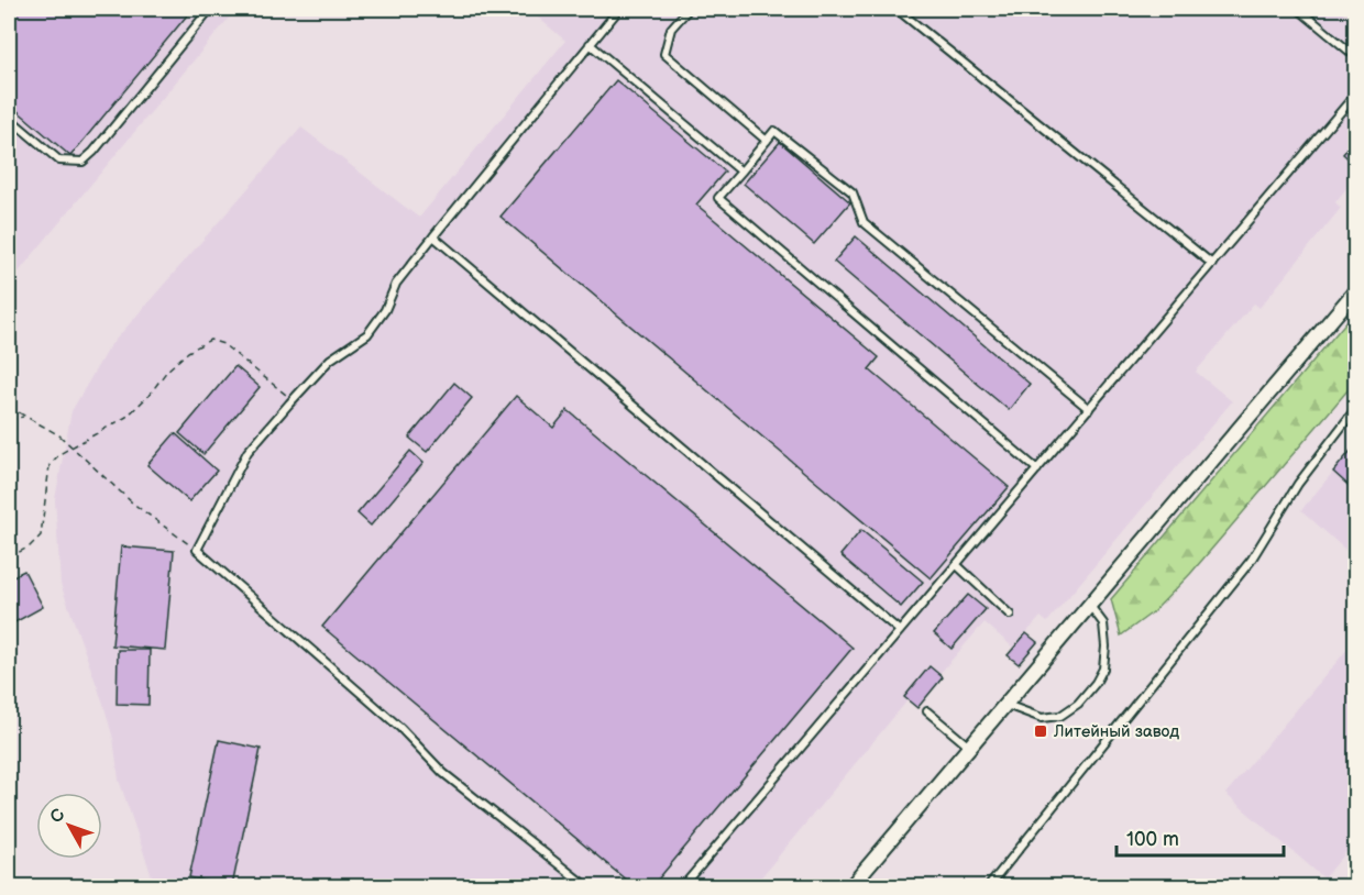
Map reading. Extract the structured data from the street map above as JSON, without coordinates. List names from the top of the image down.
{
  "places": {
    "transit": ["Литейный завод"]
  },
  "scale_bar": "100 m",
  "north": "top left"
}
